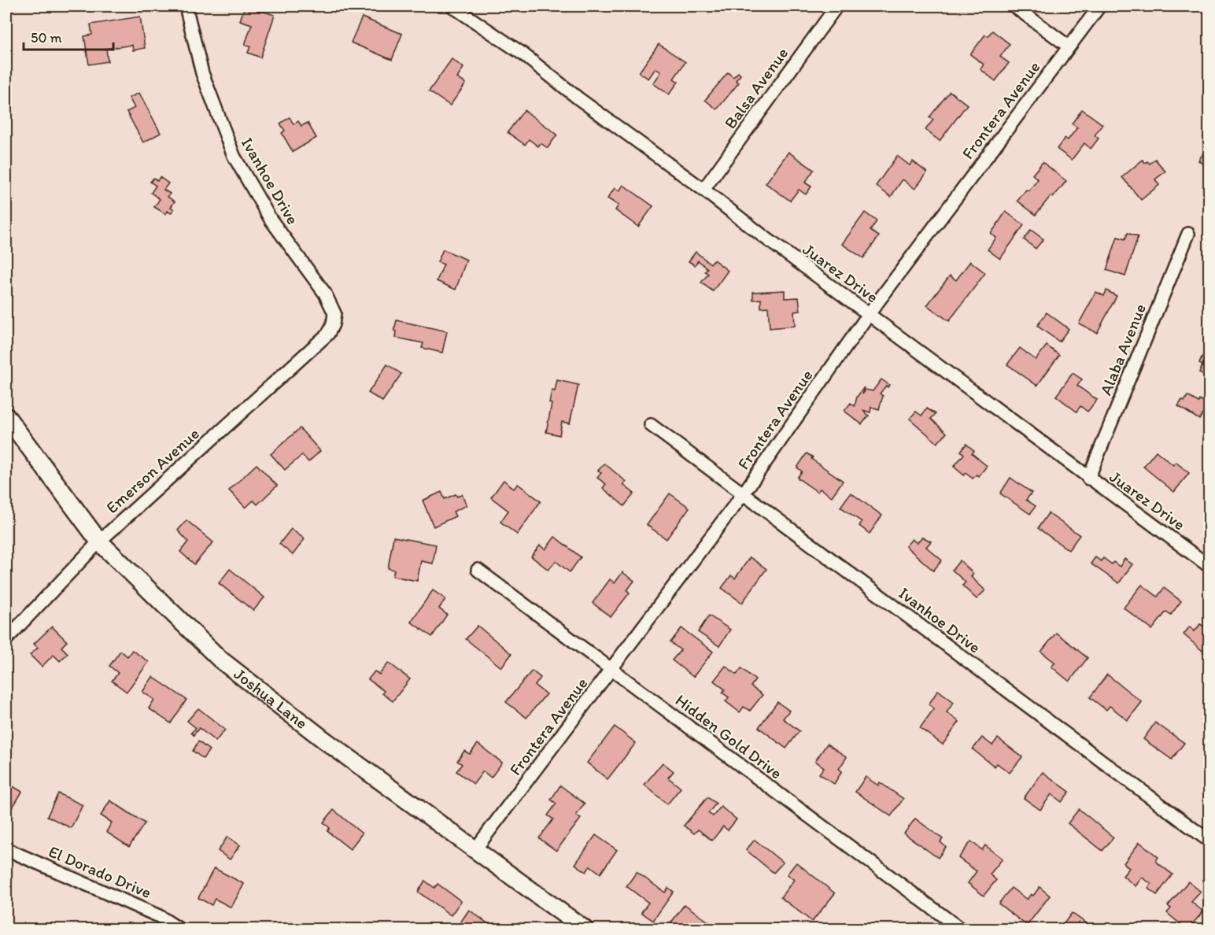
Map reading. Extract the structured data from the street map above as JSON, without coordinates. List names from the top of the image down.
{
  "streets": {
    "main road": ["Joshua Lane"],
    "street": [
      "Balsa Avenue",
      "Frontera Avenue",
      "Ivanhoe Drive",
      "Juarez Drive",
      "Alaba Avenue",
      "Emerson Avenue",
      "Hidden Gold Drive",
      "El Dorado Drive"
    ]
  },
  "crossings": [
    ["Balsa Avenue", "Juarez Drive"],
    ["Frontera Avenue", "Ivanhoe Drive"],
    ["Frontera Avenue", "Juarez Drive"],
    ["Frontera Avenue", "Joshua Lane"],
    ["Frontera Avenue", "Hidden Gold Drive"],
    ["Ivanhoe Drive", "Emerson Avenue"],
    ["Juarez Drive", "Alaba Avenue"],
    ["Emerson Avenue", "Joshua Lane"]
  ],
  "scale_bar": "50 m"
}
